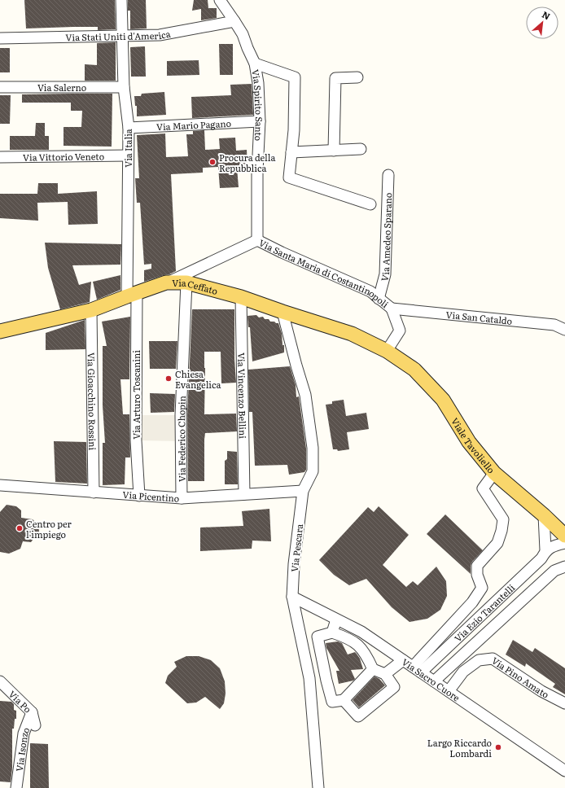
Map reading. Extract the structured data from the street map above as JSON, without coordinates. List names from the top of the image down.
{
  "streets": {
    "main road": ["Via Ceffato", "Viale Tavoliello"],
    "street": [
      "Via Stati Uniti d'America",
      "Via Salerno",
      "Via Spirito Santo",
      "Via Mario Pagano",
      "Via Italia",
      "Via Vittorio Veneto",
      "Via Amedeo Sparano",
      "Via Santa Maria di Costantinopoli",
      "Via San Cataldo",
      "Via Arturo Toscanini",
      "Via Vincenzo Bellini",
      "Via Gioacchino Rossini",
      "Via Federico Chopin",
      "Via Picentino",
      "Via Pescara",
      "Via Ezio Tarantelli",
      "Via Pino Amato",
      "Via Sacro Cuore",
      "Via Po",
      "Via Isonzo"
    ]
  },
  "crossings": [
    ["Via Stati Uniti d'America", "Via Spirito Santo"],
    ["Via Stati Uniti d'America", "Via Italia"],
    ["Via Salerno", "Via Italia"],
    ["Via Spirito Santo", "Via Mario Pagano"],
    ["Via Spirito Santo", "Via Santa Maria di Costantinopoli"],
    ["Via Mario Pagano", "Via Italia"],
    ["Via Italia", "Via Vittorio Veneto"],
    ["Via Italia", "Via Ceffato"],
    ["Via Italia", "Via Arturo Toscanini"],
    ["Via Amedeo Sparano", "Via Santa Maria di Costantinopoli"],
    ["Via Santa Maria di Costantinopoli", "Via Ceffato"],
    ["Via Santa Maria di Costantinopoli", "Via San Cataldo"],
    ["Via Ceffato", "Via Arturo Toscanini"],
    ["Via Ceffato", "Via Vincenzo Bellini"],
    ["Via Ceffato", "Via Gioacchino Rossini"],
    ["Via Ceffato", "Via Federico Chopin"],
    ["Via Ceffato", "Viale Tavoliello"],
    ["Via Ceffato", "Via Pescara"],
    ["Via Arturo Toscanini", "Via Picentino"],
    ["Via Vincenzo Bellini", "Via Picentino"],
    ["Via Gioacchino Rossini", "Via Picentino"],
    ["Via Federico Chopin", "Via Picentino"],
    ["Via Picentino", "Via Pescara"],
    ["Via Pescara", "Via Sacro Cuore"],
    ["Via Ezio Tarantelli", "Via Sacro Cuore"],
    ["Via Pino Amato", "Via Sacro Cuore"],
    ["Via Po", "Via Isonzo"]
  ],
  "places": [
    "Procura della Repubblica",
    "Chiesa Evangelica",
    "Centro per l'impiego",
    "Largo Riccardo Lombardi"
  ],
  "north": "top right"
}
